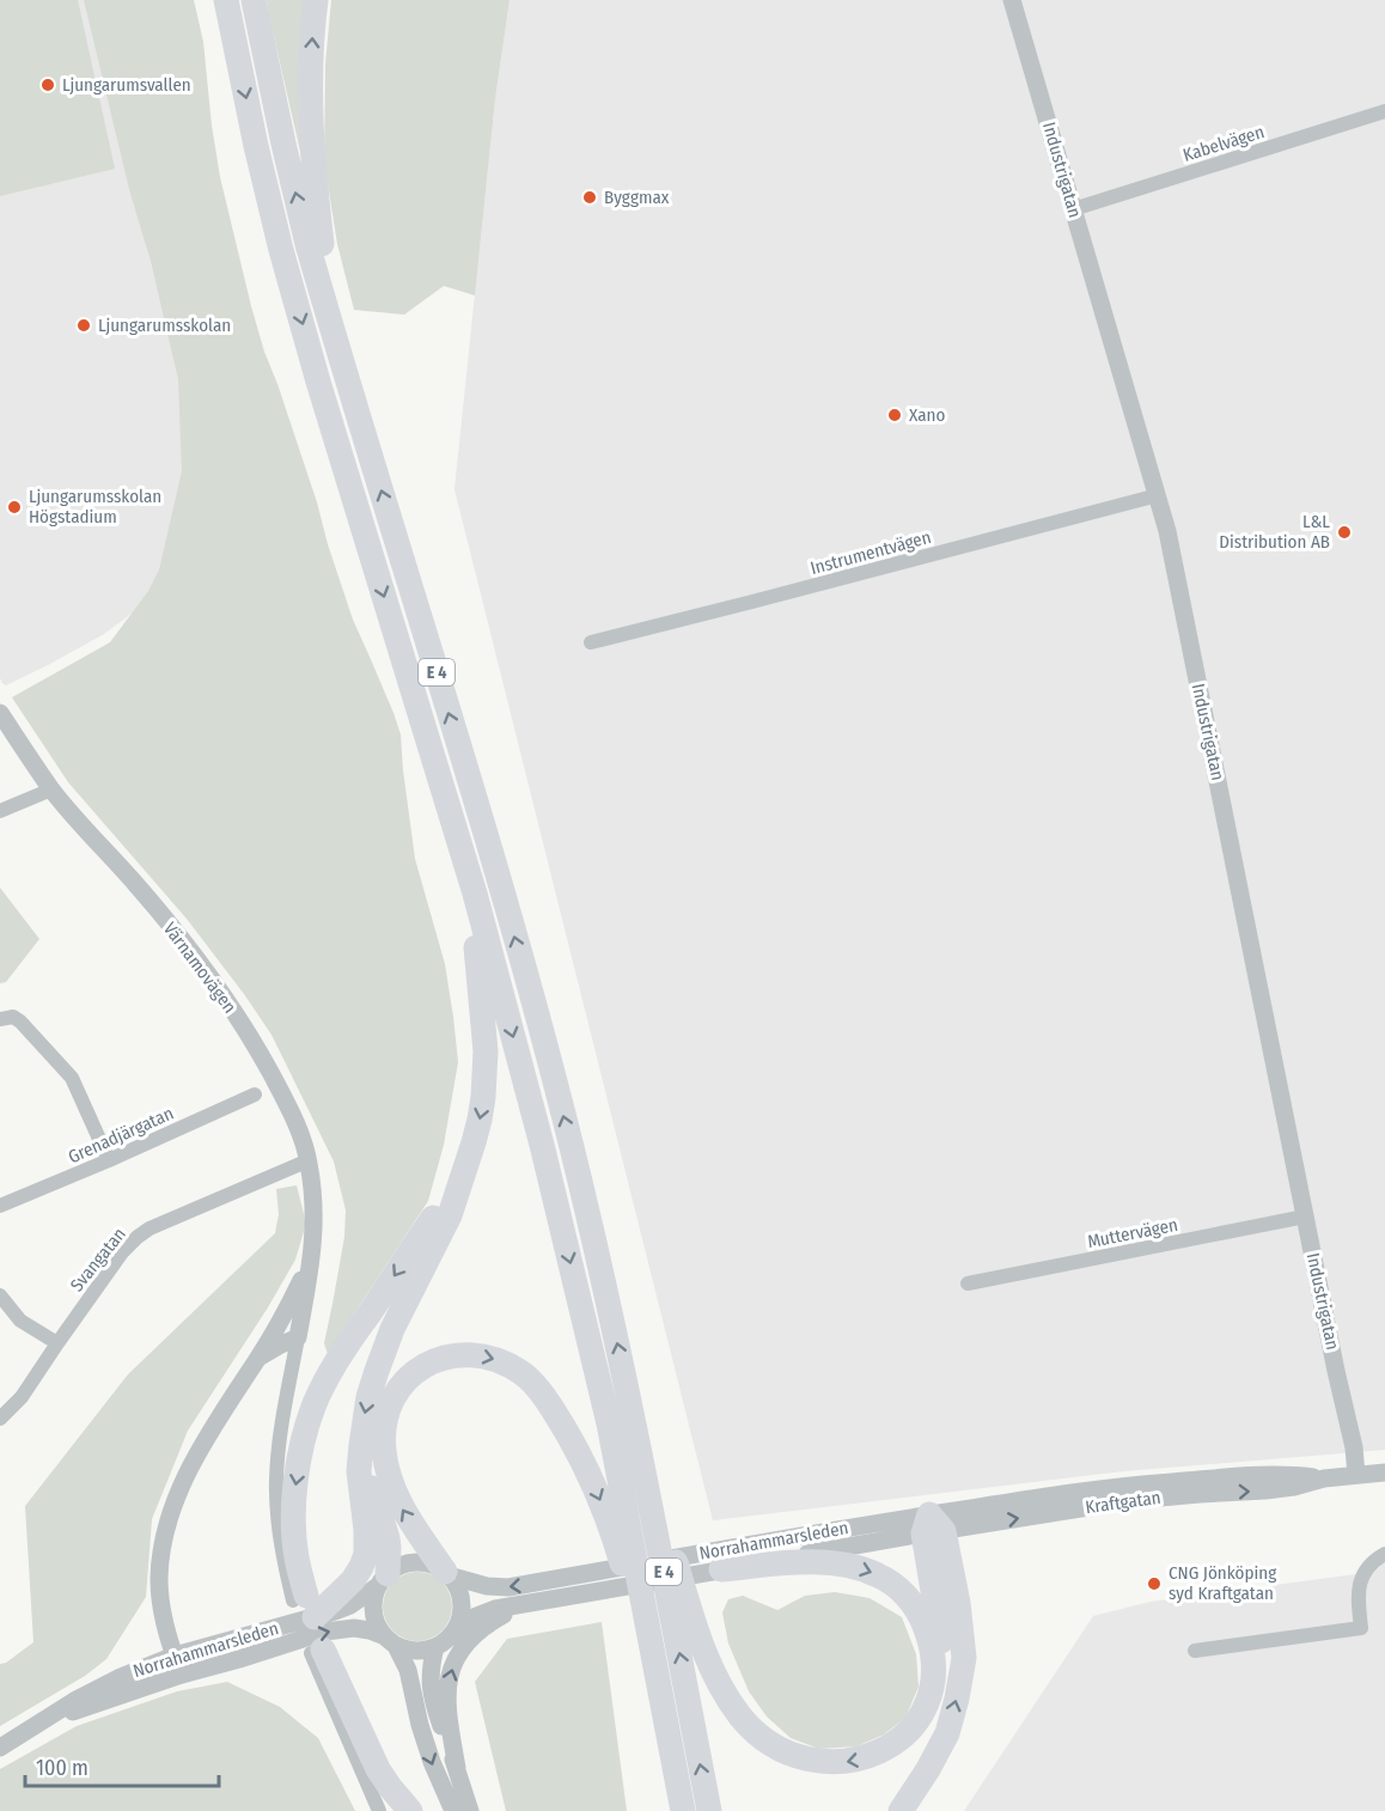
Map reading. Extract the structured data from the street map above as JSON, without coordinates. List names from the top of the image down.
{
  "streets": {
    "highway": ["E 4"],
    "street": [
      "Kabelvägen",
      "Industrigatan",
      "Instrumentvägen",
      "Värnamovägen",
      "Grenadjärgatan",
      "Muttervägen",
      "Svangatan",
      "Kraftgatan",
      "Norrahammarsleden"
    ]
  },
  "crossings": [
    ["Kabelvägen", "Industrigatan"],
    ["Industrigatan", "Instrumentvägen"],
    ["Industrigatan", "Muttervägen"],
    ["Industrigatan", "Kraftgatan"],
    ["Värnamovägen", "Svangatan"],
    ["Värnamovägen", "Norrahammarsleden"],
    ["Kraftgatan", "Norrahammarsleden"]
  ],
  "places": [
    "Ljungarumsvallen",
    "Byggmax",
    "Ljungarumsskolan",
    "Xano",
    "Ljungarumsskolan Högstadium",
    "L&L Distribution AB",
    "CNG Jönköping syd Kraftgatan"
  ],
  "scale_bar": "100 m"
}
